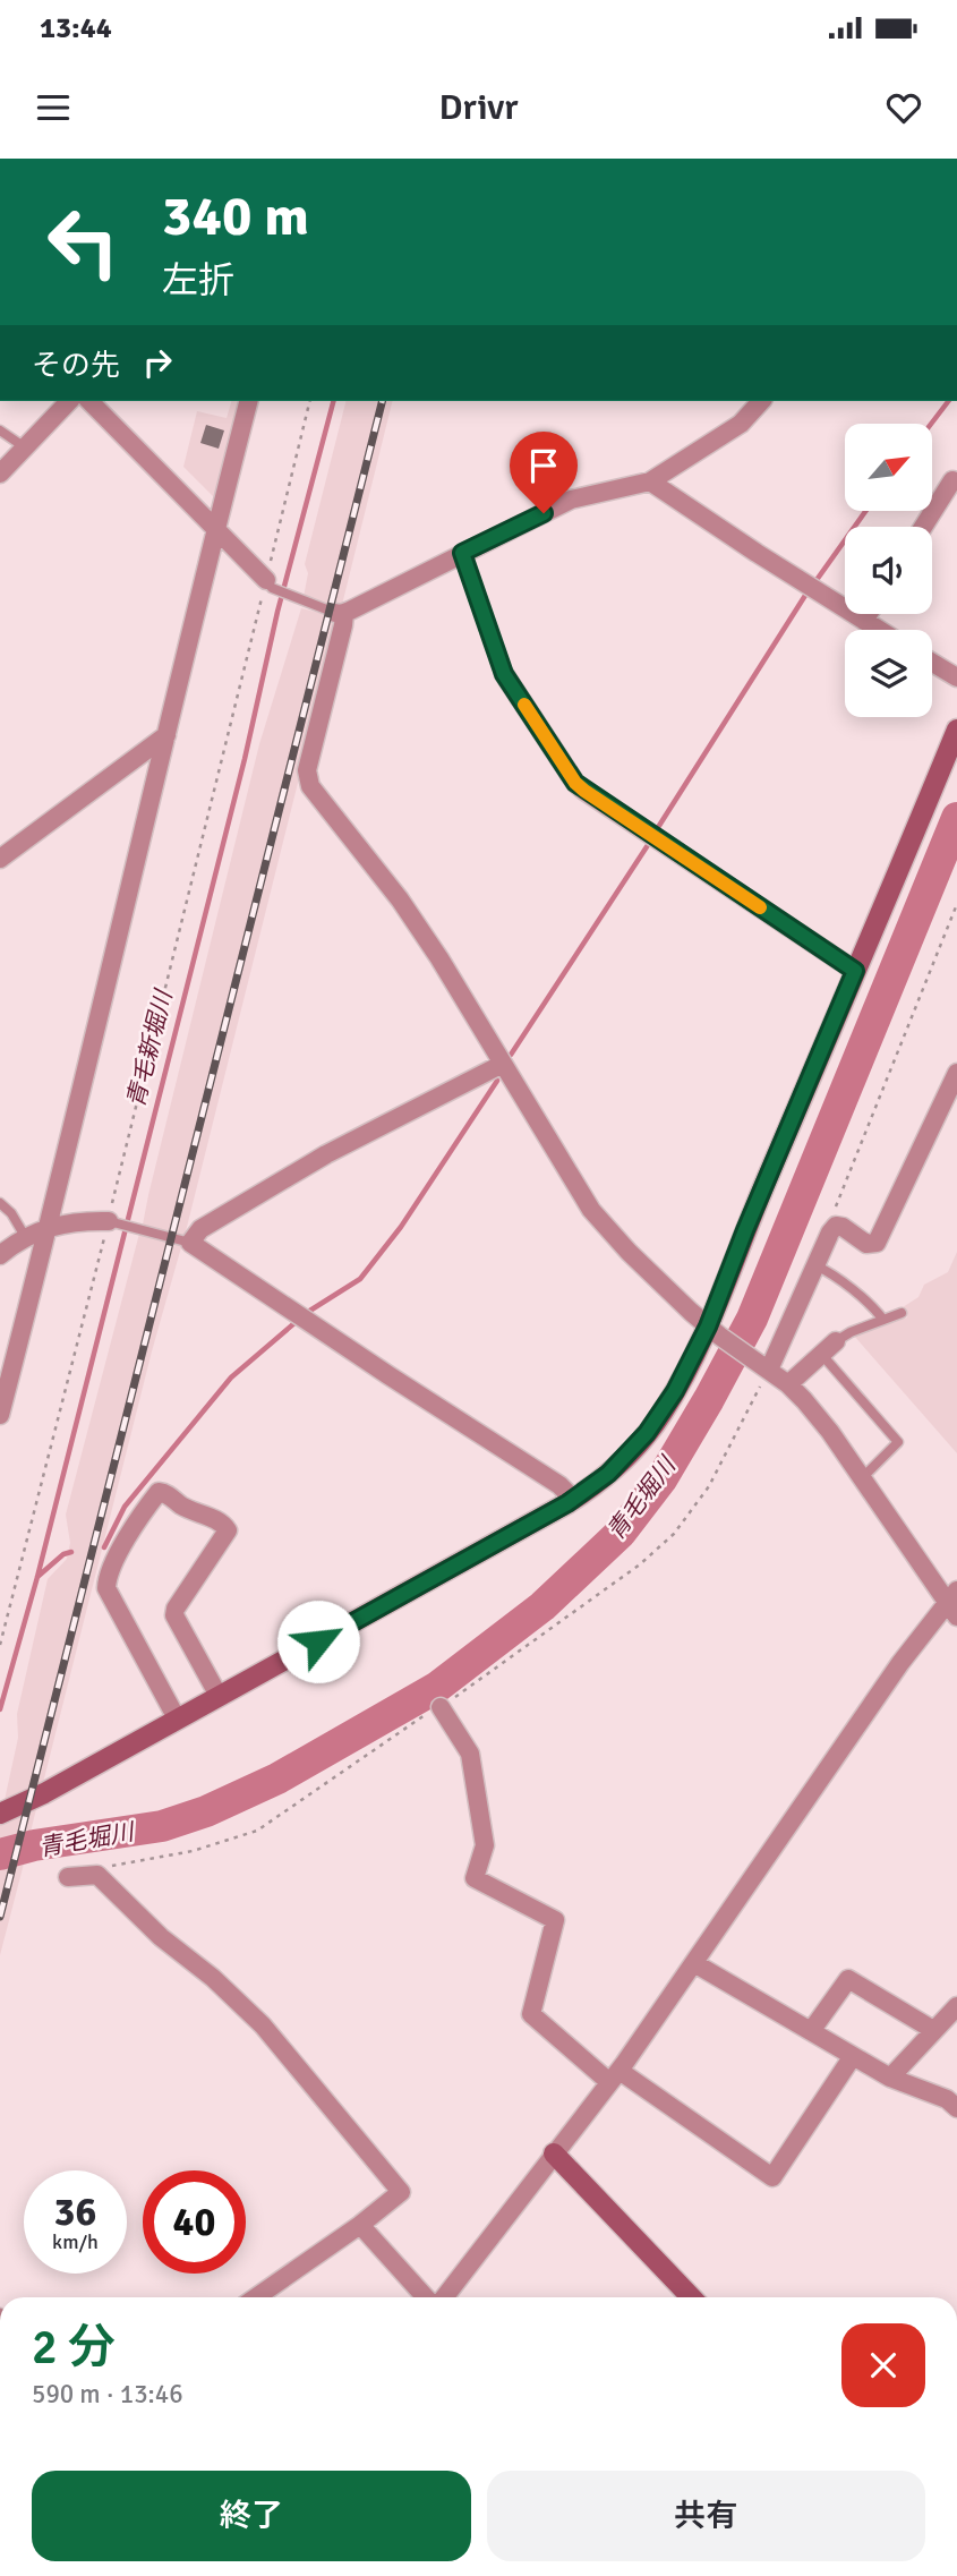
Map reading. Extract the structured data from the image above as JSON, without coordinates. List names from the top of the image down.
{
  "water": ["青毛新堀川", "青毛堀川"],
  "north": "top right",
  "page": {
    "status": "13:44",
    "header": "Drivr",
    "turn": ["340 m", "左折"],
    "then": "その先",
    "speed": "36 km/h",
    "limit": "40",
    "heading": ["2 分", "590 m · 13:46"],
    "buttons": ["終了", "共有"]
  }
}
